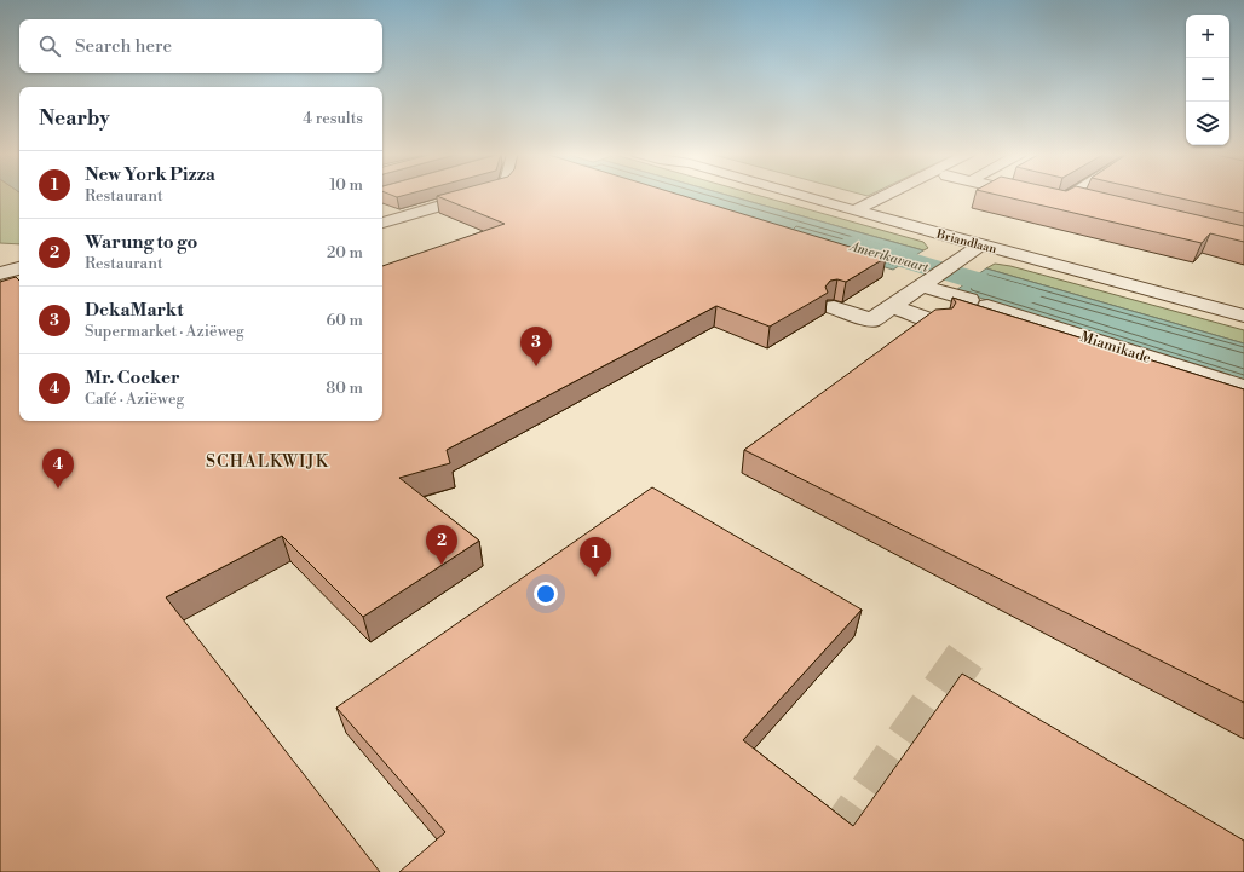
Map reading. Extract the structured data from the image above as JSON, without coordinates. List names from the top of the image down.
{
  "streets": {
    "street": ["Briandlaan", "Miamikade"]
  },
  "districts": ["SCHALKWIJK"],
  "water": ["Amerikavaart"],
  "page": {
    "map_buttons": ["+", "−"],
    "search": "Search here",
    "heading": ["Nearby", "4 results"],
    "list": [
      {
        "mark": "1",
        "name": "New York Pizza",
        "note": "Restaurant",
        "value": "10 m"
      },
      {
        "mark": "2",
        "name": "Warung to go",
        "note": "Restaurant",
        "value": "20 m"
      },
      {
        "mark": "3",
        "name": "DekaMarkt",
        "note": "Supermarket · Aziëweg",
        "value": "60 m"
      },
      {
        "mark": "4",
        "name": "Mr. Cocker",
        "note": "Café · Aziëweg",
        "value": "80 m"
      }
    ],
    "pins": [
      "3",
      "4",
      "2",
      "1"
    ]
  }
}
